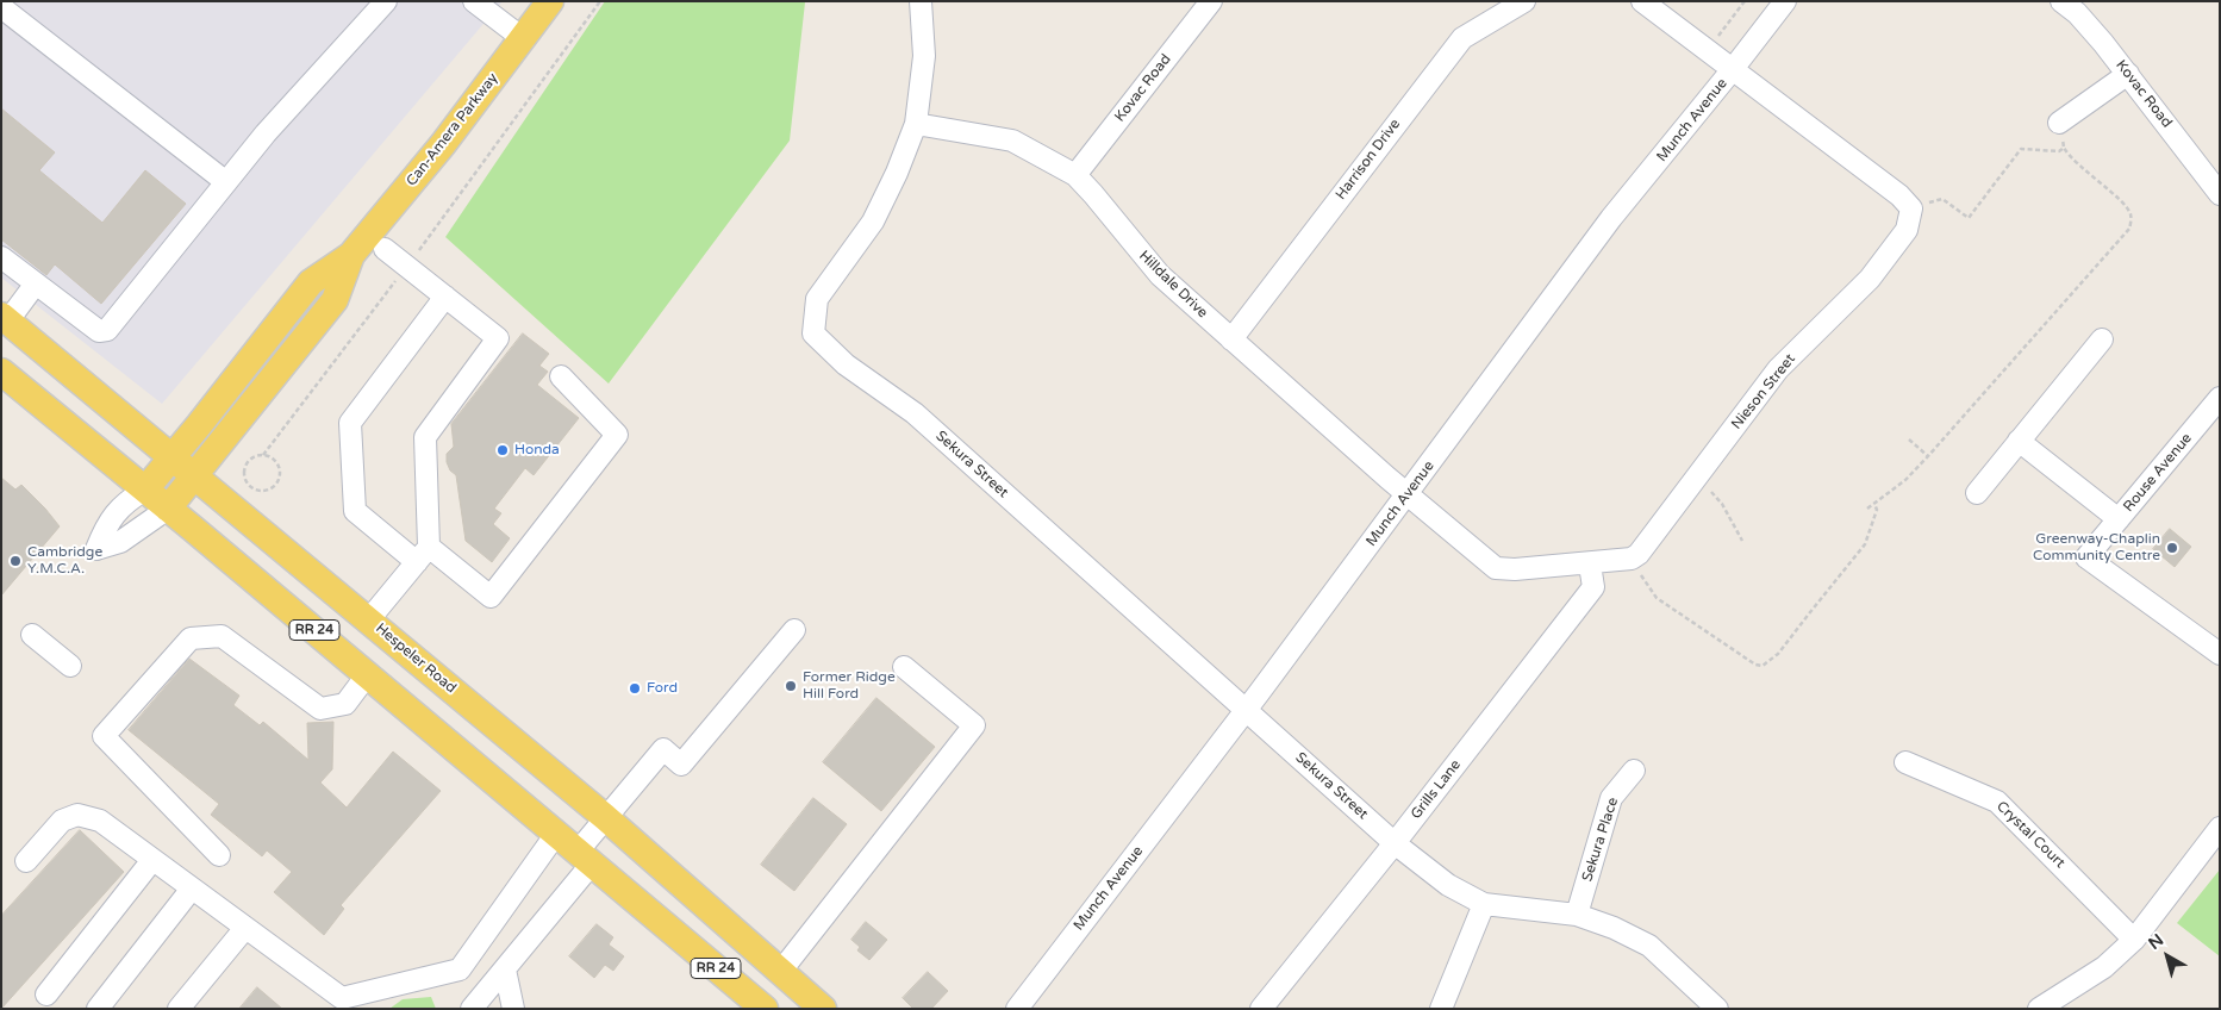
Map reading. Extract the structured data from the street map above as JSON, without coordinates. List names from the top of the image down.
{
  "streets": {
    "main road": ["Can-Amera Parkway", "RR 24", "Hespeler Road"],
    "street": [
      "Kovac Road",
      "Munch Avenue",
      "Harrison Drive",
      "Hilldale Drive",
      "Nieson Street",
      "Sekura Street",
      "Rouse Avenue",
      "Grills Lane",
      "Crystal Court",
      "Sekura Place"
    ]
  },
  "crossings": [
    ["Kovac Road", "Hilldale Drive"],
    ["Munch Avenue", "Hilldale Drive"],
    ["Munch Avenue", "Sekura Street"],
    ["Can-Amera Parkway", "RR 24"],
    ["Can-Amera Parkway", "Hespeler Road"],
    ["Harrison Drive", "Hilldale Drive"],
    ["Hilldale Drive", "Sekura Street"],
    ["Sekura Street", "Grills Lane"]
  ],
  "places": [
    "Honda",
    "Greenway-Chaplin Community Centre",
    "Cambridge Y.M.C.A.",
    "Former Ridge Hill Ford",
    "Ford"
  ],
  "north": "top left"
}
